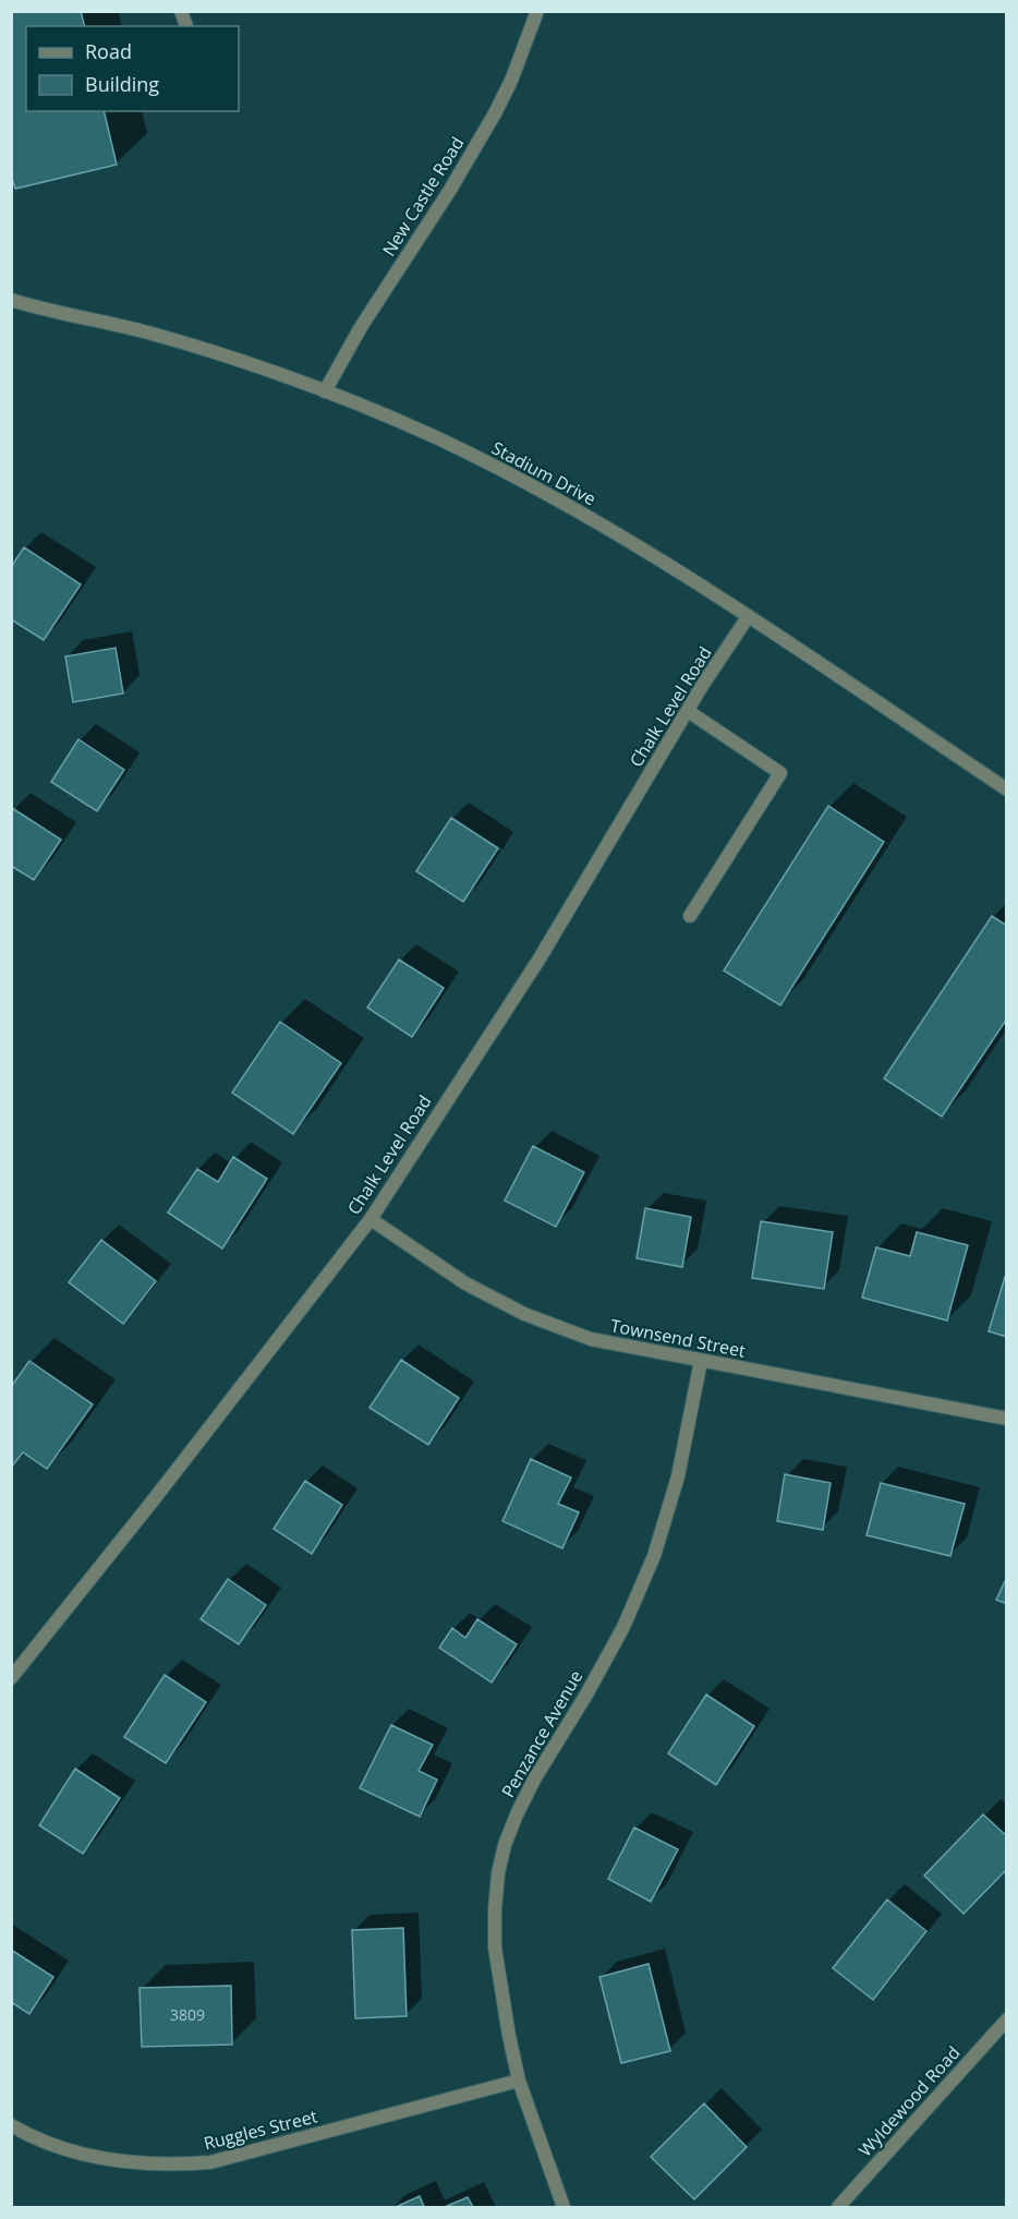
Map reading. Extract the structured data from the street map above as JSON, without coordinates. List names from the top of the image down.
{
  "streets": {
    "street": [
      "New Castle Road",
      "Stadium Drive",
      "Chalk Level Road",
      "Townsend Street",
      "Penzance Avenue",
      "Wyldewood Road",
      "Ruggles Street"
    ]
  },
  "crossings": [
    ["New Castle Road", "Stadium Drive"],
    ["Stadium Drive", "Chalk Level Road"],
    ["Chalk Level Road", "Townsend Street"],
    ["Townsend Street", "Penzance Avenue"],
    ["Penzance Avenue", "Ruggles Street"]
  ],
  "house_numbers": ["3809"],
  "legend": ["Road", "Building"]
}
